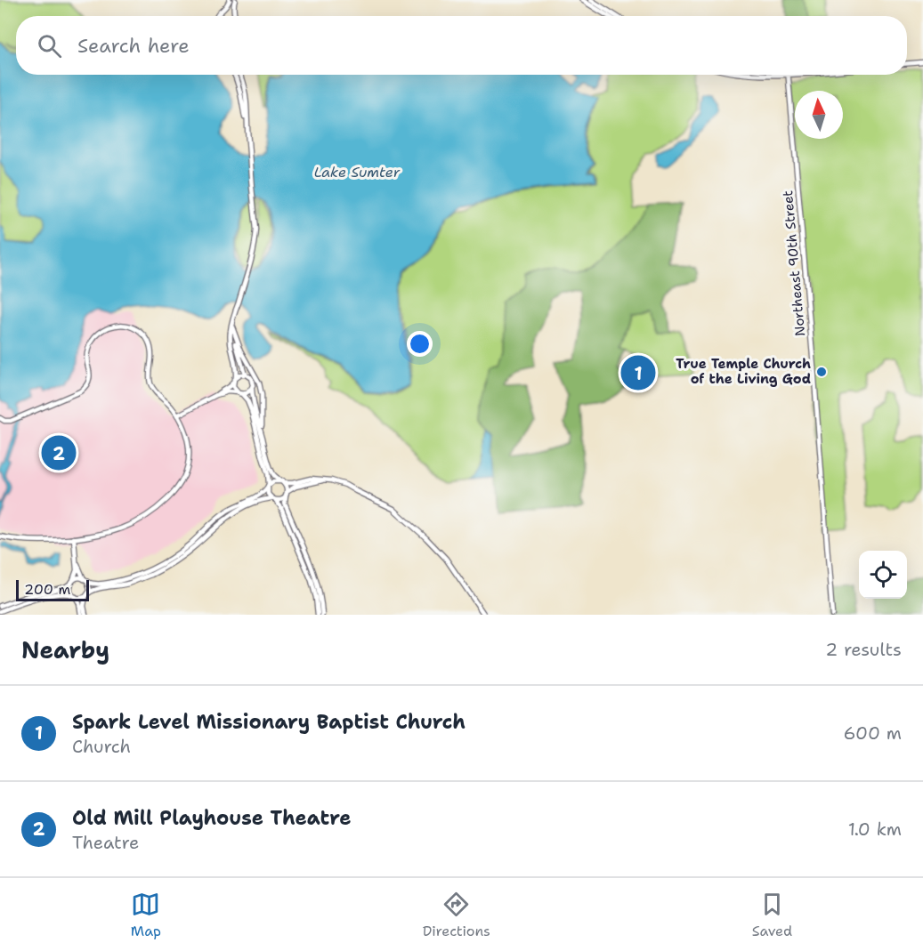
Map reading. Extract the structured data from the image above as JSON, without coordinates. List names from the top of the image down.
{
  "streets": {
    "main road": ["Northeast 90th Street"]
  },
  "water": ["Lake Sumter"],
  "places": ["True Temple Church of the Living God"],
  "scale_bar": "200 m",
  "north": "top",
  "page": {
    "search": "Search here",
    "pins": ["1", "2"],
    "scale": "200 m",
    "heading": ["Nearby", "2 results"],
    "list": [
      {
        "mark": "1",
        "name": "Spark Level Missionary Baptist Church",
        "note": "Church",
        "value": "600 m"
      },
      {
        "mark": "2",
        "name": "Old Mill Playhouse Theatre",
        "note": "Theatre",
        "value": "1.0 km"
      }
    ],
    "nav": ["Map", "Directions", "Saved"]
  }
}
